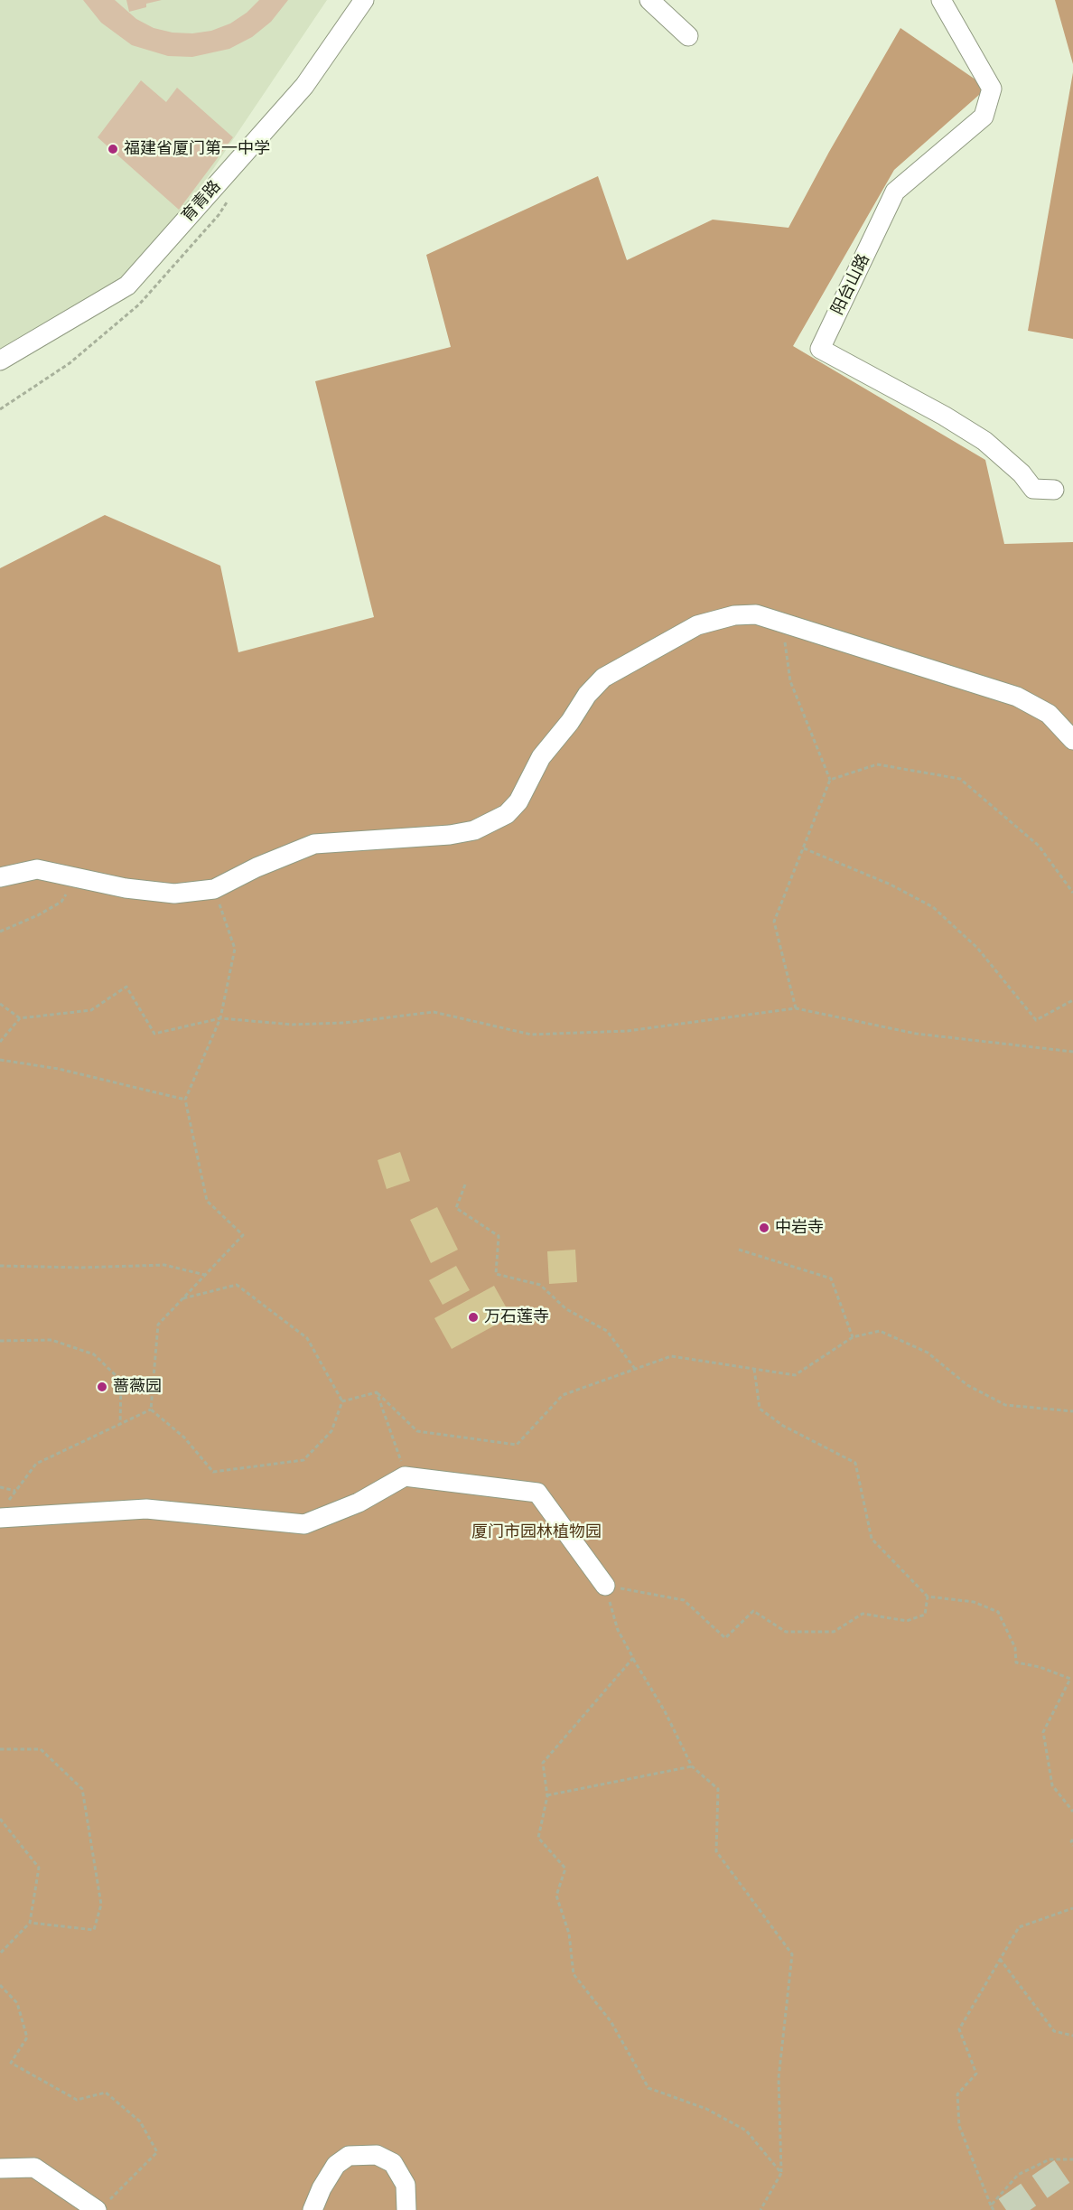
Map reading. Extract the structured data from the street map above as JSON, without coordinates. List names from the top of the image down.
{
  "streets": {
    "street": ["育青路", "阳台山路"]
  },
  "parks": ["厦门市园林植物园"],
  "places": [
    "福建省厦门第一中学",
    "中岩寺",
    "万石莲寺",
    "蔷薇园"
  ]
}
